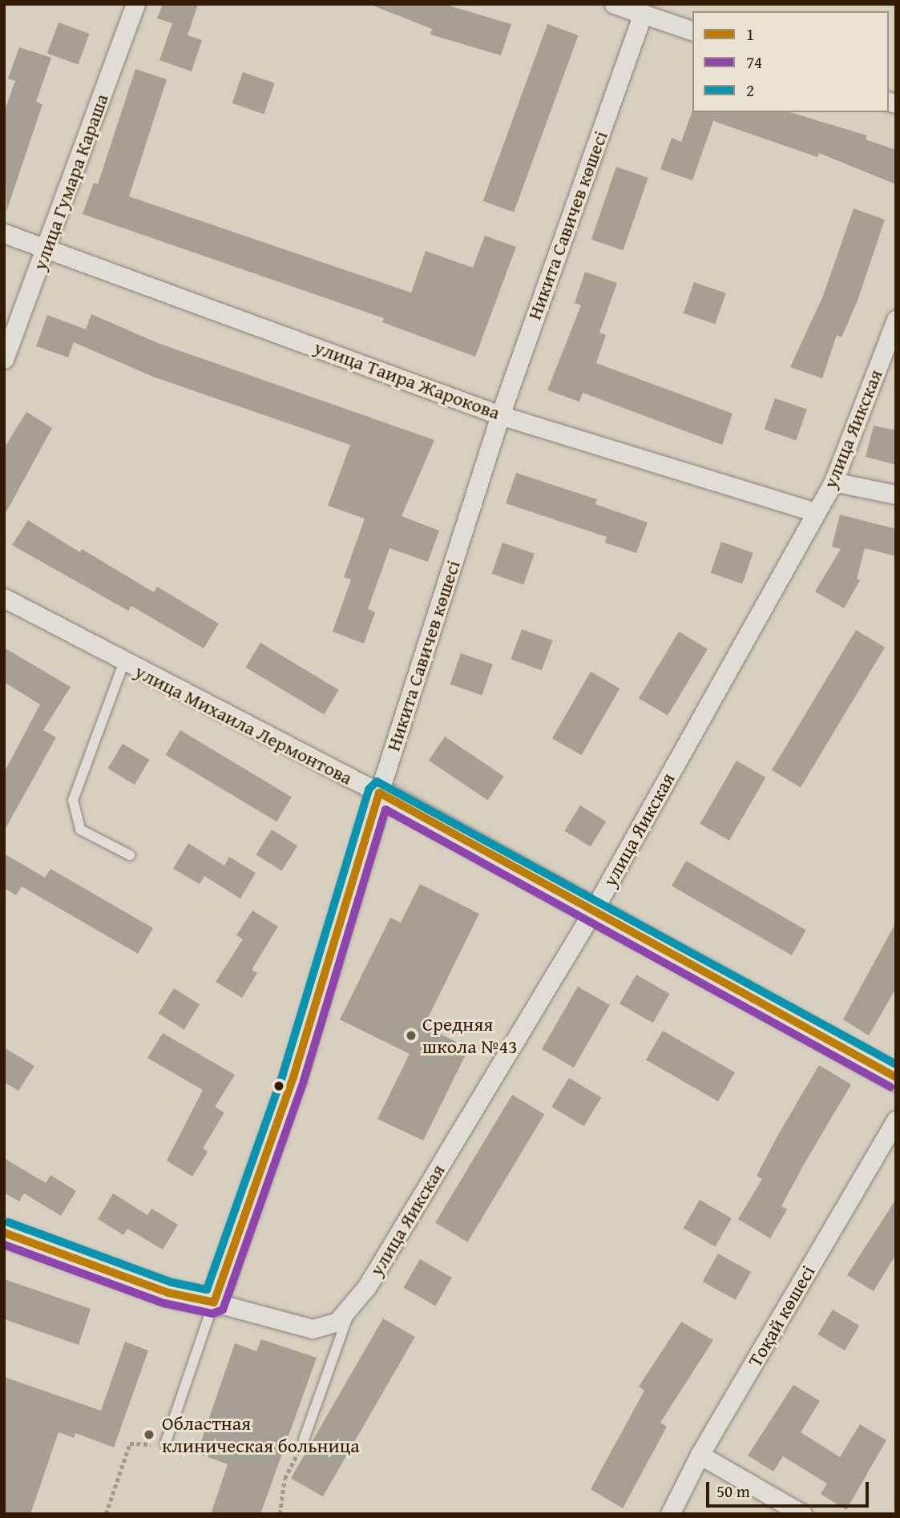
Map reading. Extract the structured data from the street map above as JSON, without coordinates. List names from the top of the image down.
{
  "streets": {
    "street": [
      "улица Гумара Караша",
      "Никита Савичев көшесі",
      "улица Таира Жарокова",
      "улица Яикская",
      "улица Михаила Лермонтова",
      "Тоқай көшесі"
    ]
  },
  "crossings": [
    ["улица Гумара Караша", "улица Таира Жарокова"],
    ["Никита Савичев көшесі", "улица Таира Жарокова"],
    ["Никита Савичев көшесі", "улица Яикская"],
    ["Никита Савичев көшесі", "улица Михаила Лермонтова"],
    ["улица Таира Жарокова", "улица Яикская"],
    ["улица Яикская", "улица Михаила Лермонтова"]
  ],
  "places": ["Средняя школа №43", "Областная клиническая больница"],
  "lines": ["transit line 2", "transit line 1", "transit line 74"],
  "legend": ["1", "74", "2"],
  "scale_bar": "50 m"
}
